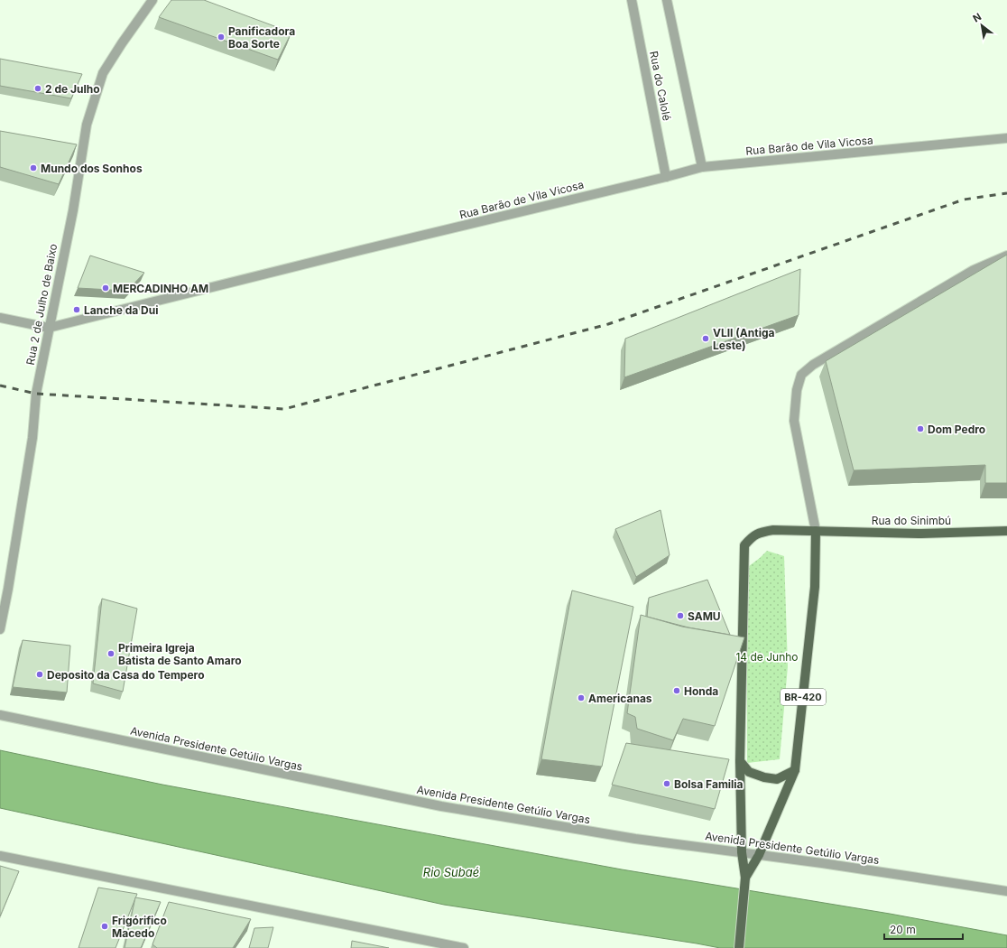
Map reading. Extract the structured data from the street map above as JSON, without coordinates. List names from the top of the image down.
{
  "streets": {
    "main road": ["Rua do Sinimbú", "BR-420"],
    "street": [
      "Rua do Calolé",
      "Rua Barão de Vila Vicosa",
      "Rua 2 de Julho de Baixo",
      "Avenida Presidente Getúlio Vargas"
    ]
  },
  "crossings": [
    ["Rua do Calolé", "Rua Barão de Vila Vicosa"],
    ["Rua Barão de Vila Vicosa", "Rua 2 de Julho de Baixo"],
    ["Rua do Sinimbú", "BR-420"],
    ["BR-420", "Avenida Presidente Getúlio Vargas"]
  ],
  "water": ["Rio Subaé"],
  "parks": ["14 de Junho"],
  "places": [
    "Panificadora Boa Sorte",
    "2 de Julho",
    "Mundo dos Sonhos",
    "MERCADINHO AM",
    "Lanche da Dui",
    "VLII (Antiga Leste)",
    "Dom Pedro",
    "SAMU",
    "Primeira Igreja Batista de Santo Amaro",
    "Deposito da Casa do Tempero",
    "Honda",
    "Americanas",
    "Bolsa Familia",
    "Frigórifico Macedo"
  ],
  "scale_bar": "20 m",
  "north": "top left"
}
